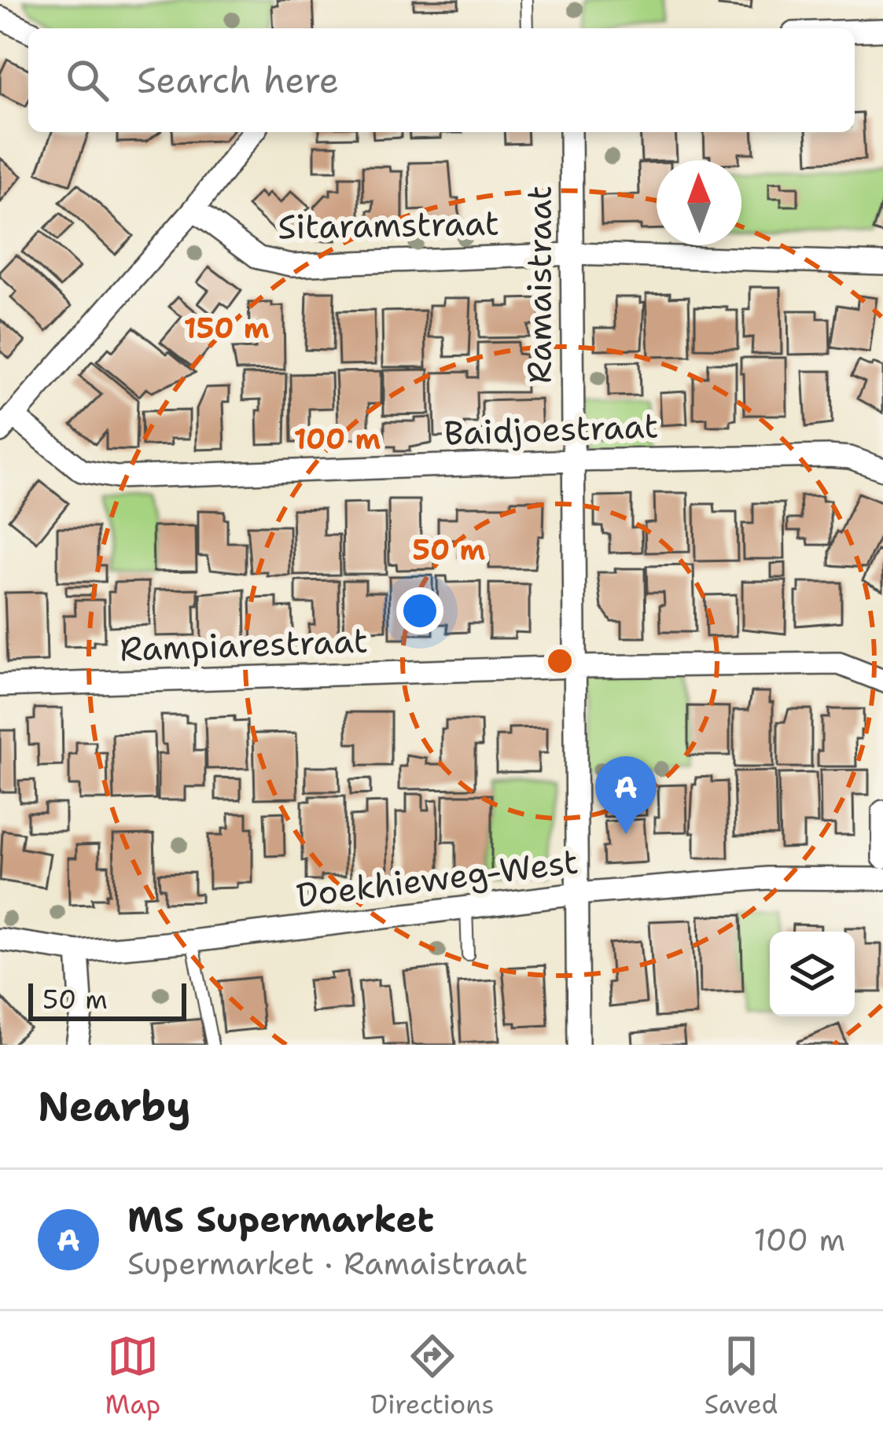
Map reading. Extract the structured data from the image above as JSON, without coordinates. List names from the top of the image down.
{
  "streets": {
    "street": [
      "Sitaramstraat",
      "Ramaistraat",
      "Baidjoestraat",
      "Rampiarestraat",
      "Doekhieweg-West"
    ]
  },
  "crossings": [
    ["Sitaramstraat", "Ramaistraat"],
    ["Ramaistraat", "Baidjoestraat"],
    ["Ramaistraat", "Rampiarestraat"],
    ["Ramaistraat", "Doekhieweg-West"]
  ],
  "scale_bar": "50 m",
  "north": "top",
  "page": {
    "search": "Search here",
    "pins": "A",
    "scale": "50 m",
    "heading": "Nearby",
    "list": [
      {
        "mark": "A",
        "name": "MS Supermarket",
        "note": "Supermarket · Ramaistraat",
        "value": "100 m"
      }
    ],
    "nav": ["Map", "Directions", "Saved"]
  },
  "rings": ["150 m", "100 m", "50 m"]
}
